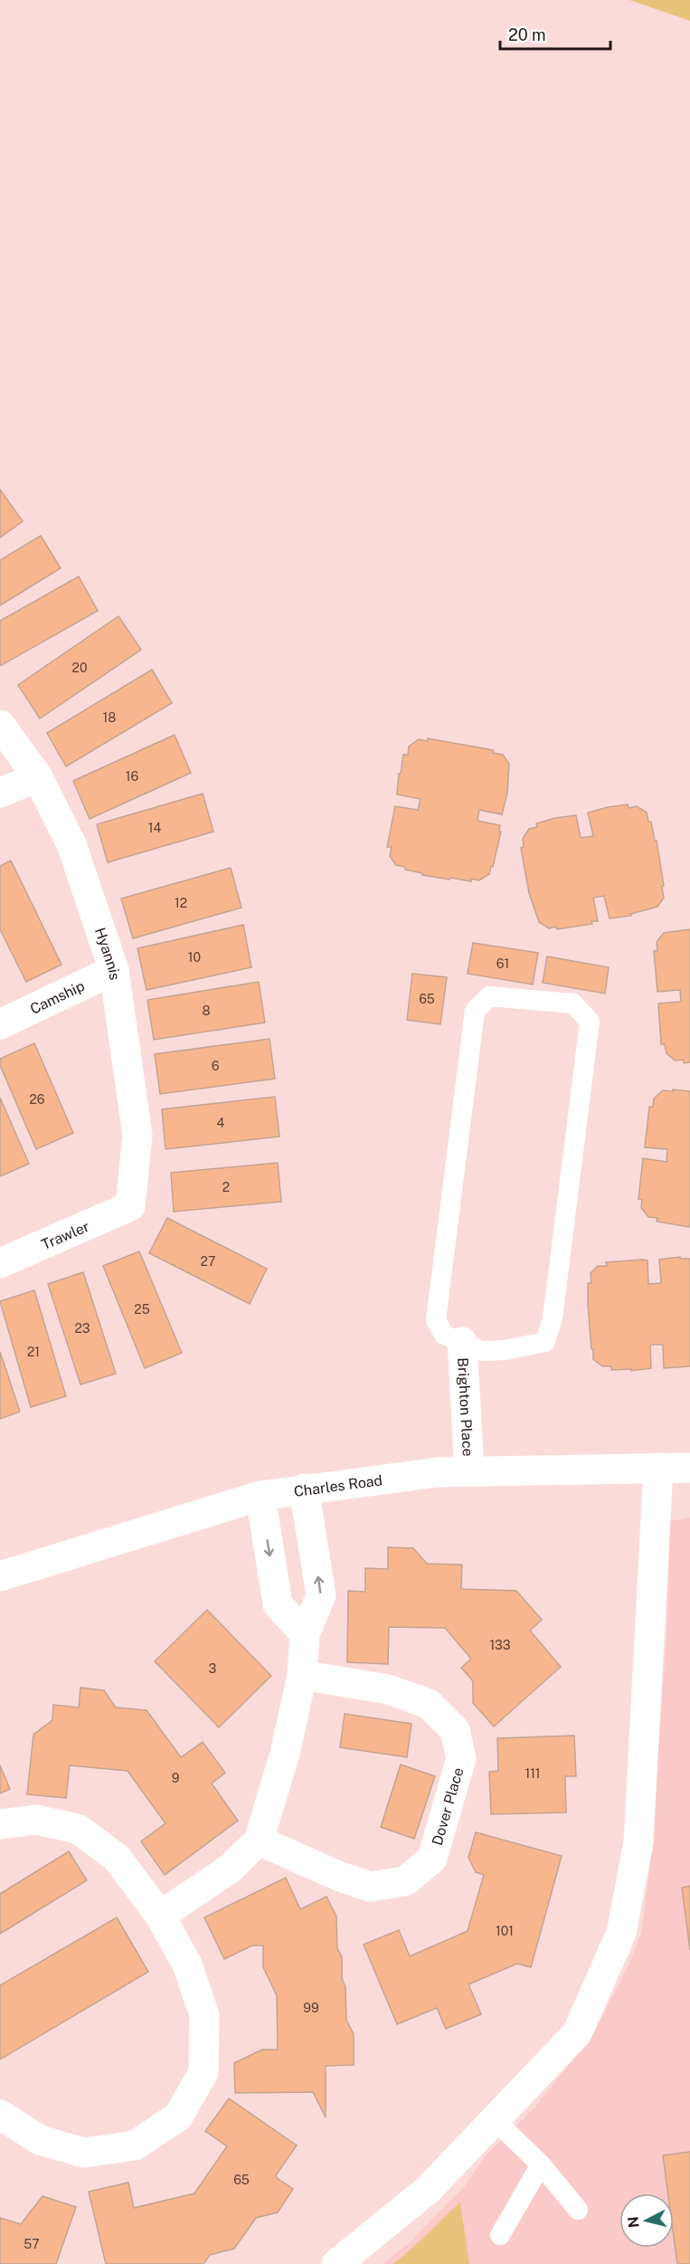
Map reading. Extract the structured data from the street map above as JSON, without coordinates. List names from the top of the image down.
{
  "streets": {
    "street": [
      "Hyannis",
      "Camship",
      "Trawler",
      "Brighton Place",
      "Charles Road",
      "Dover Place"
    ]
  },
  "crossings": [
    ["Hyannis", "Camship"],
    ["Hyannis", "Trawler"],
    ["Brighton Place", "Charles Road"]
  ],
  "house_numbers": [
    "20",
    "18",
    "16",
    "14",
    "12",
    "10",
    "61",
    "65",
    "8",
    "6",
    "26",
    "4",
    "2",
    "27",
    "25",
    "23",
    "21",
    "133",
    "3",
    "111",
    "9",
    "101",
    "99",
    "65",
    "57"
  ],
  "scale_bar": "20 m",
  "north": "left"
}
